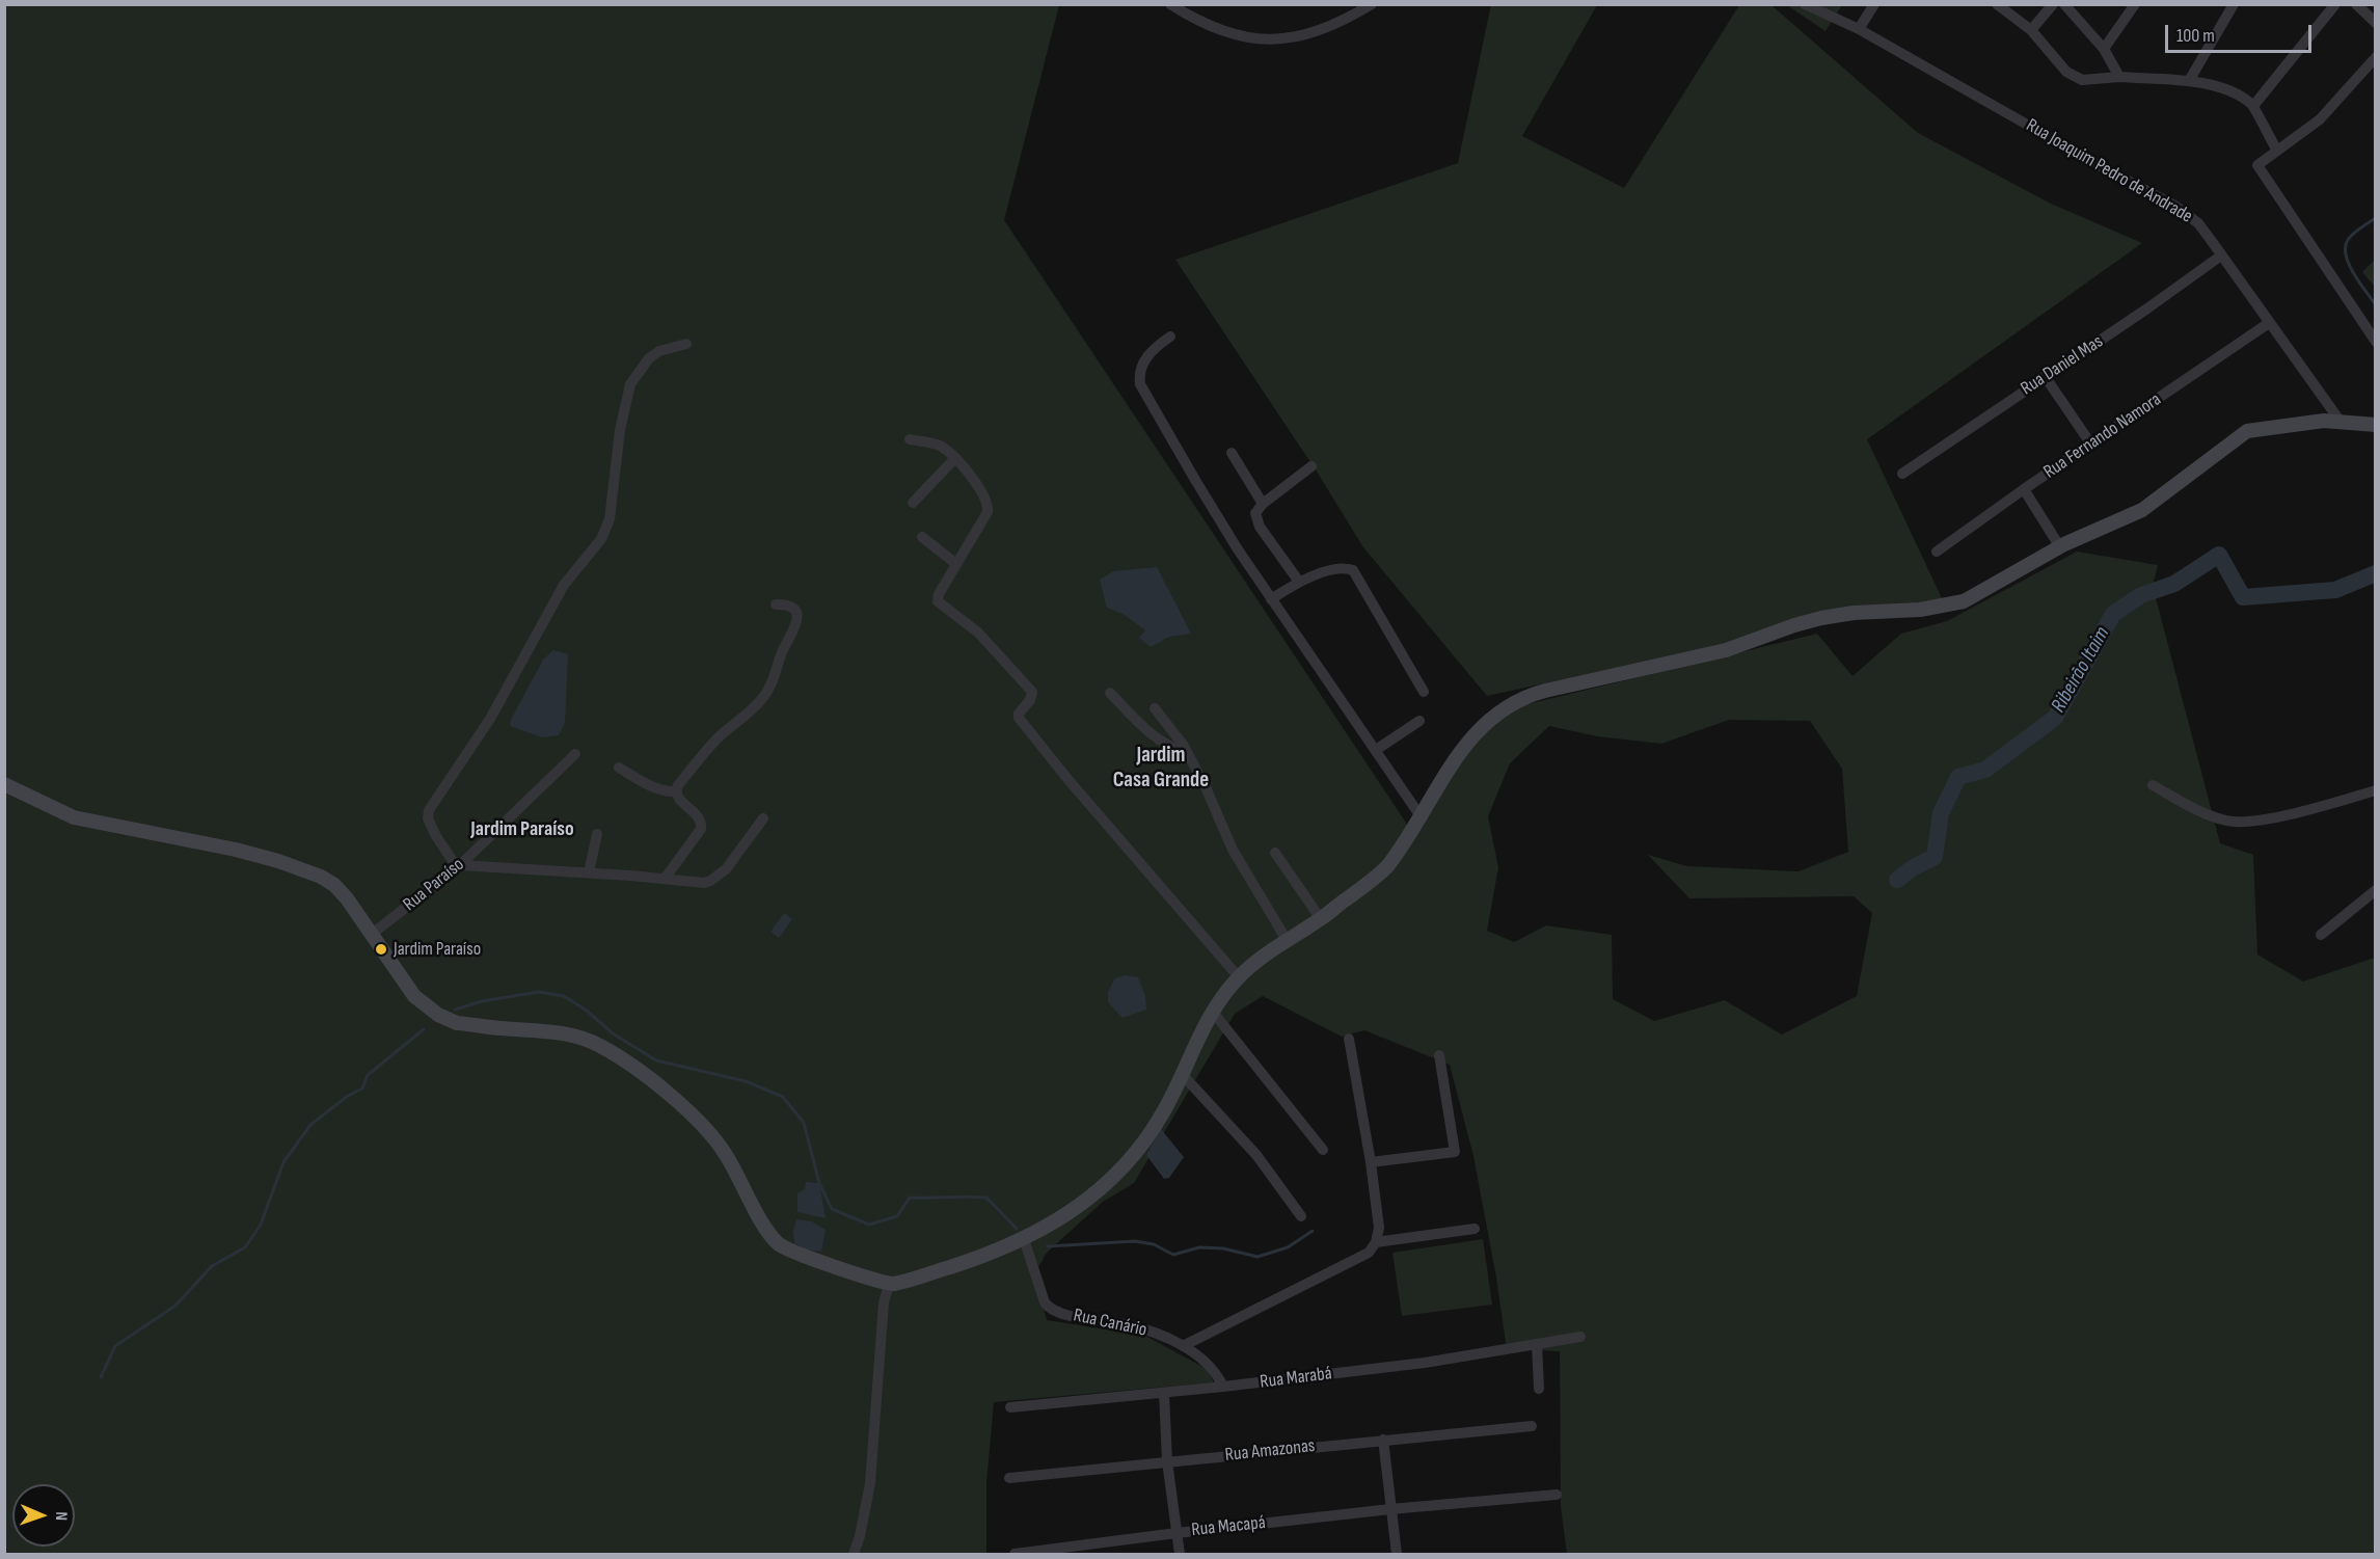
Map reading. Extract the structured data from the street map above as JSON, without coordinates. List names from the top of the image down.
{
  "streets": {
    "street": [
      "Rua Joaquim Pedro de Andrade",
      "Rua Daniel Mas",
      "Rua Fernando Namora",
      "Rua Paraíso",
      "Rua Canário",
      "Rua Marabá",
      "Rua Amazonas",
      "Rua Macapá"
    ]
  },
  "crossings": [
    ["Rua Joaquim Pedro de Andrade", "Rua Daniel Mas"],
    ["Rua Joaquim Pedro de Andrade", "Rua Fernando Namora"],
    ["Rua Canário", "Rua Marabá"]
  ],
  "districts": ["Jardim Casa Grande", "Jardim Paraíso"],
  "water": ["Ribeirão Itaim"],
  "places": ["Jardim Paraíso"],
  "scale_bar": "100 m",
  "north": "right"
}
